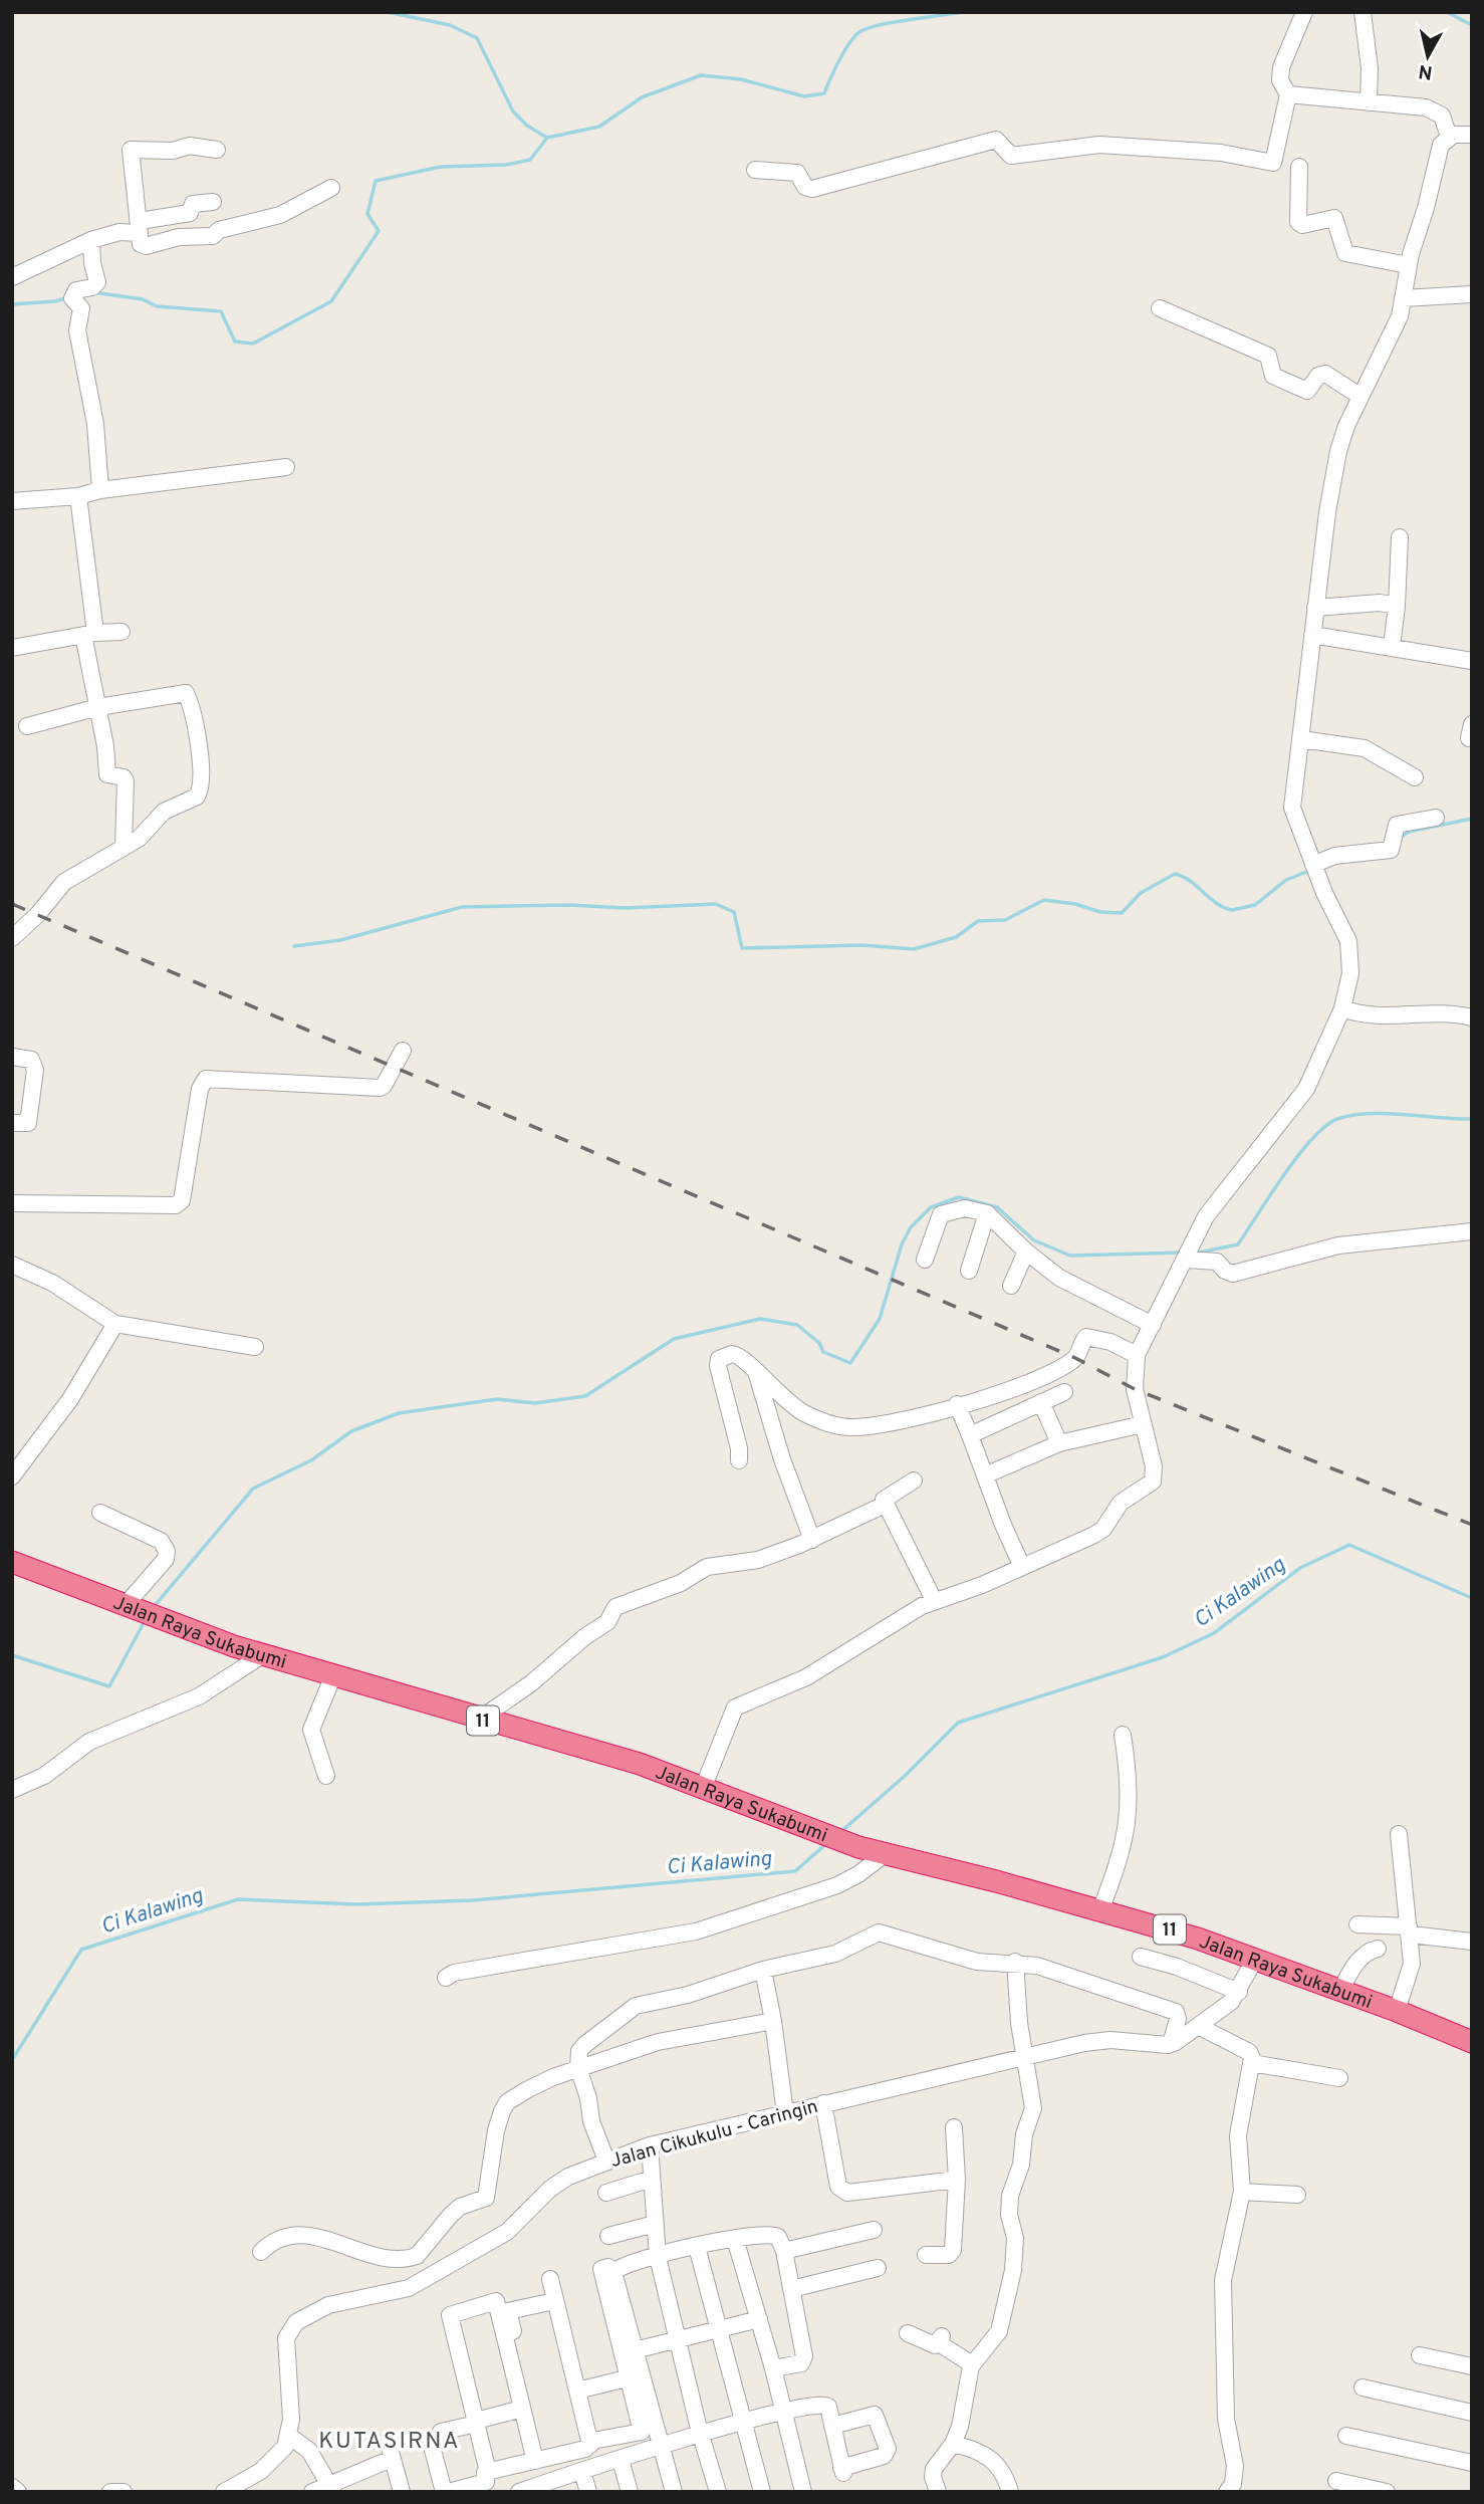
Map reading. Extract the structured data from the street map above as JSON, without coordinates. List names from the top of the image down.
{
  "streets": {
    "highway": ["Jalan Raya Sukabumi", "11"],
    "street": ["Jalan Cikukulu - Caringin"]
  },
  "districts": ["KUTASIRNA"],
  "water": ["Ci Kalawing"],
  "north": "bottom"
}
